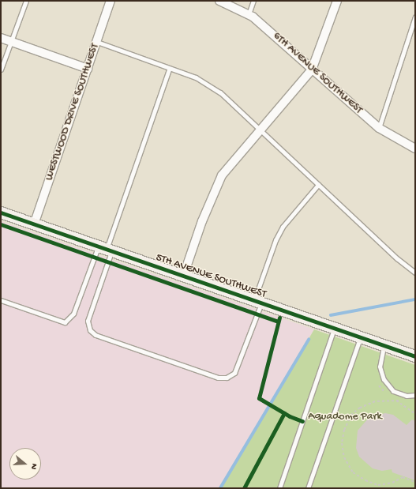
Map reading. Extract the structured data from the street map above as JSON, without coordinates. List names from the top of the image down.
{
  "streets": {
    "street": ["6TH AVENUE SOUTHWEST", "WESTWOOD DRIVE SOUTHWEST", "5TH AVENUE SOUTHWEST"]
  },
  "crossings": [
    ["WESTWOOD DRIVE SOUTHWEST", "5TH AVENUE SOUTHWEST"]
  ],
  "parks": ["Aquadome Park"],
  "north": "right"
}
